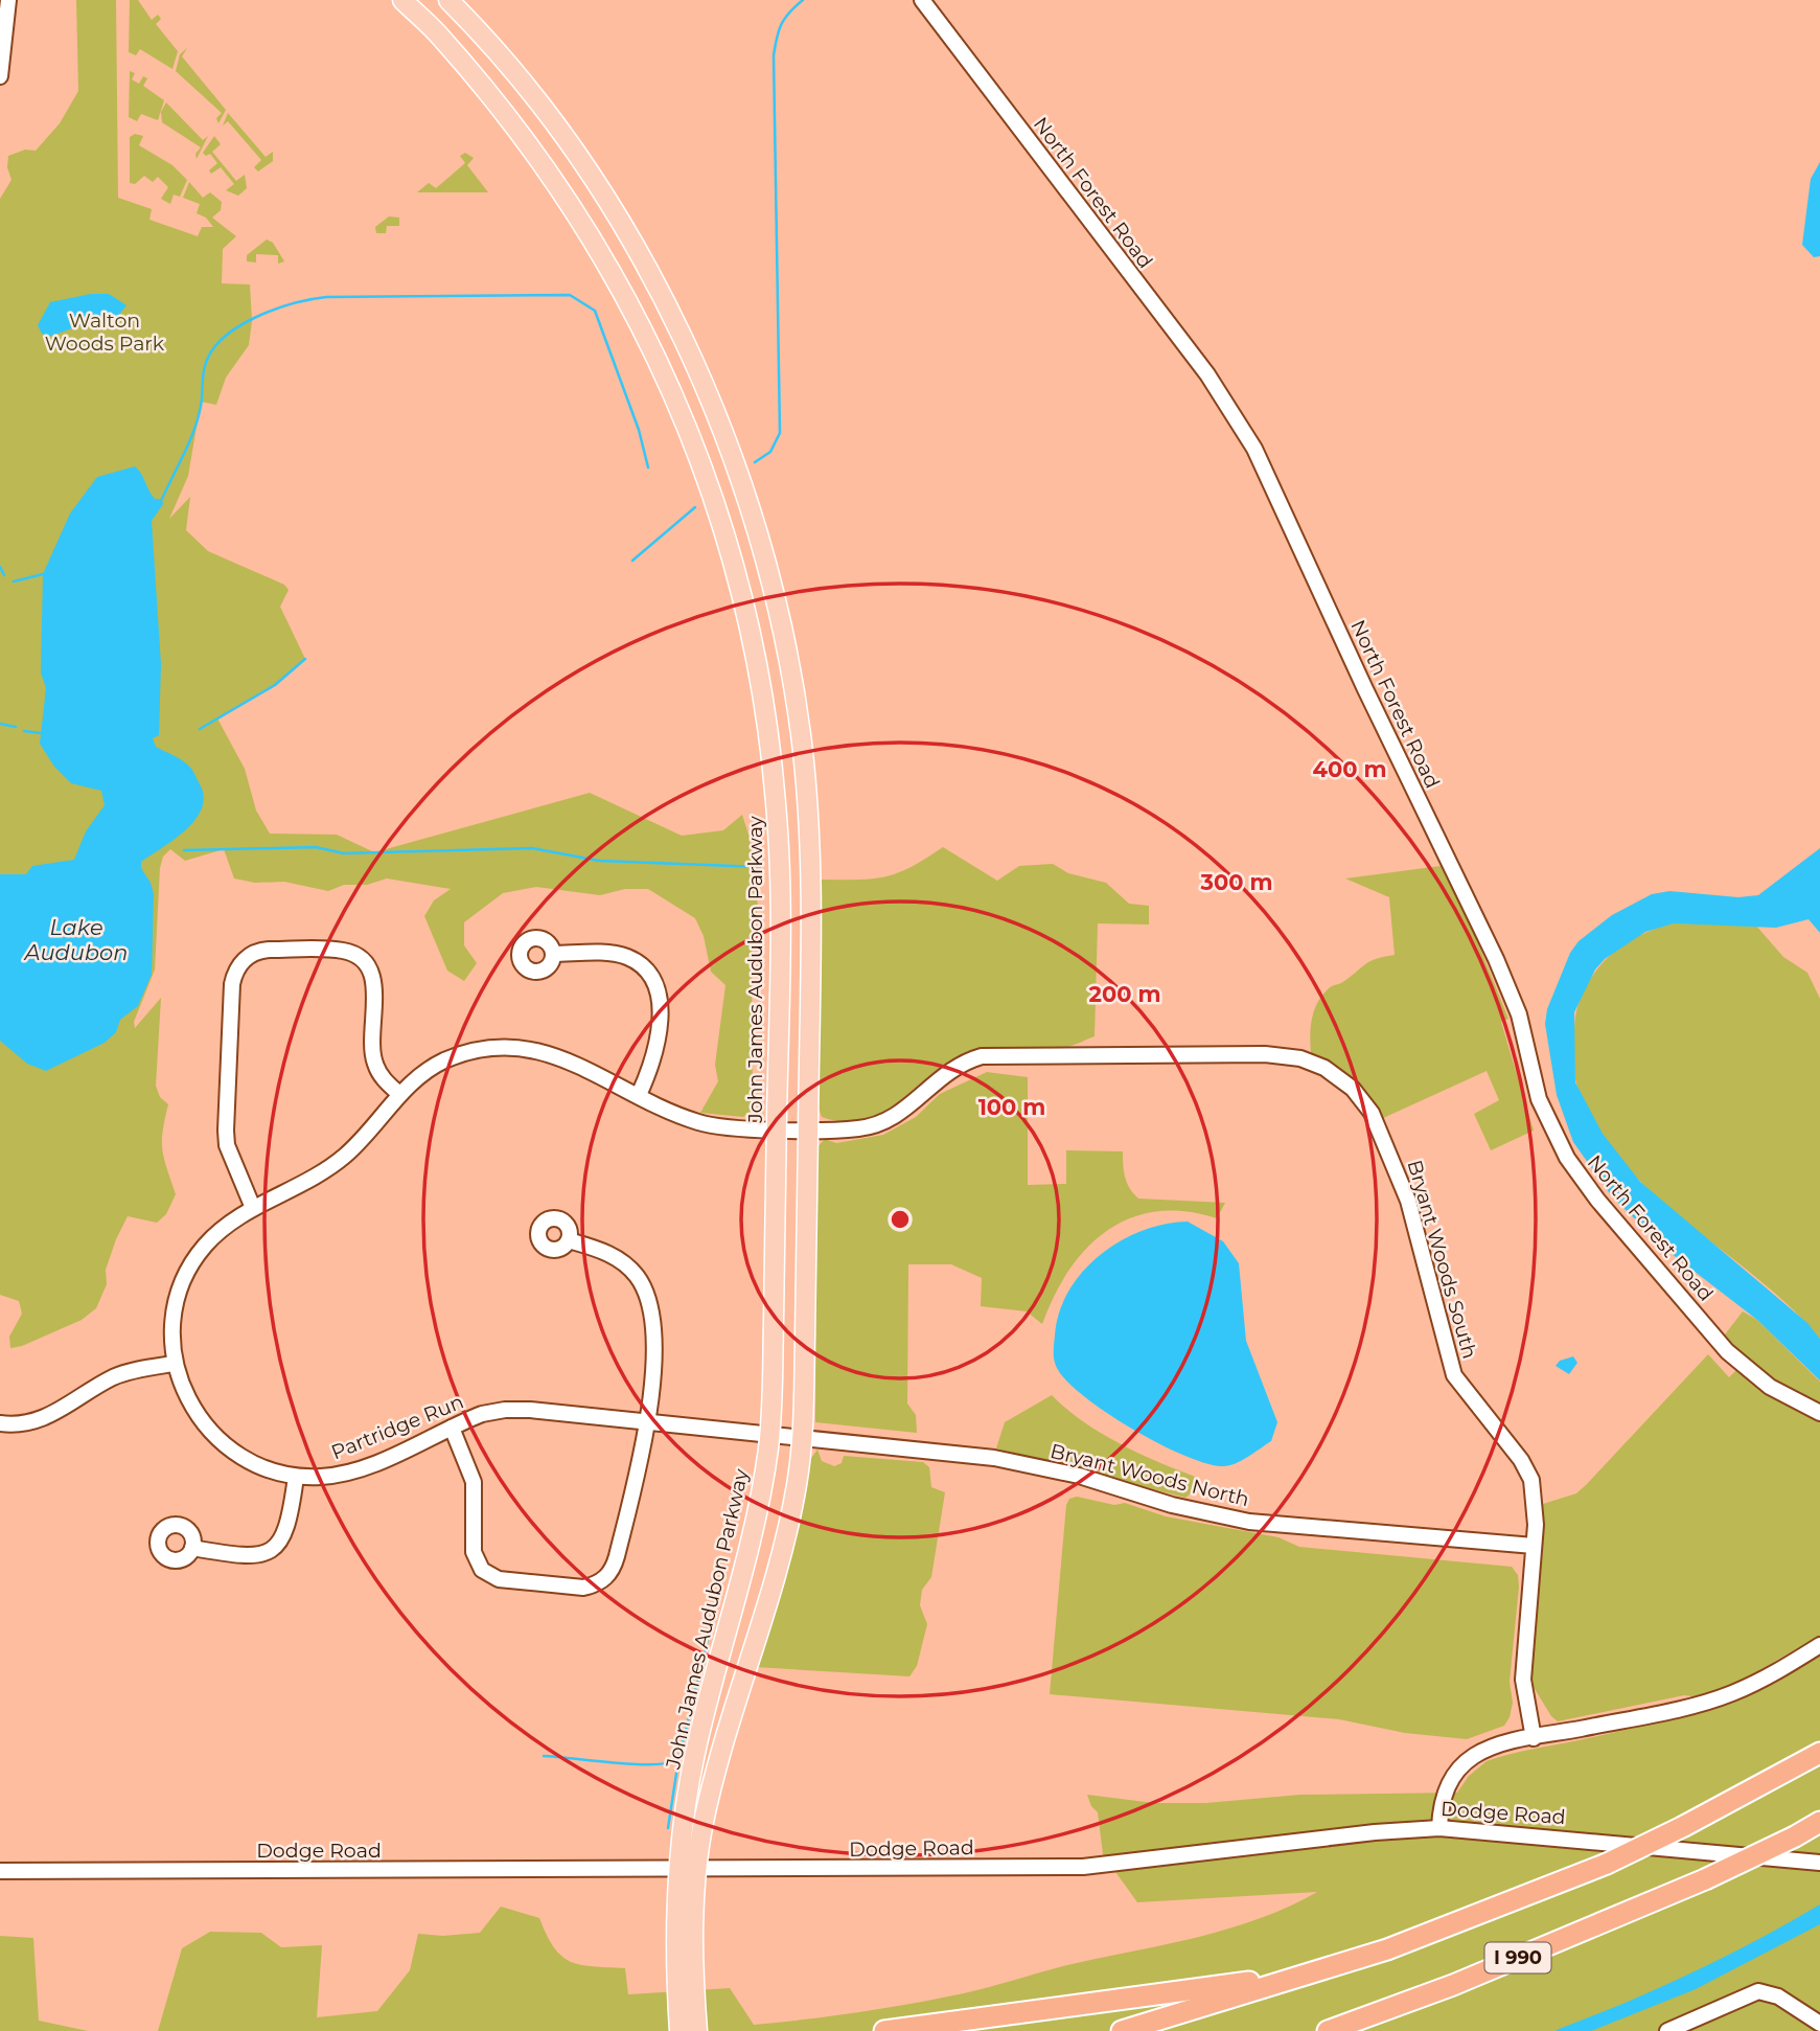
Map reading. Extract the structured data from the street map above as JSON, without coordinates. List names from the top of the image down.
{
  "streets": {
    "highway": ["I 990"],
    "main road": ["John James Audubon Parkway"],
    "street": [
      "North Forest Road",
      "Bryant Woods South",
      "Partridge Run",
      "Bryant Woods North",
      "Dodge Road"
    ]
  },
  "crossings": [
    ["John James Audubon Parkway", "Bryant Woods South"],
    ["John James Audubon Parkway", "Partridge Run"],
    ["John James Audubon Parkway", "Bryant Woods North"],
    ["John James Audubon Parkway", "Dodge Road"],
    ["Bryant Woods South", "Partridge Run"],
    ["Bryant Woods South", "Bryant Woods North"],
    ["Partridge Run", "Bryant Woods North"]
  ],
  "water": ["Lake Audubon"],
  "parks": ["Walton Woods Park"],
  "rings": [
    "400 m",
    "300 m",
    "200 m",
    "100 m"
  ]
}
